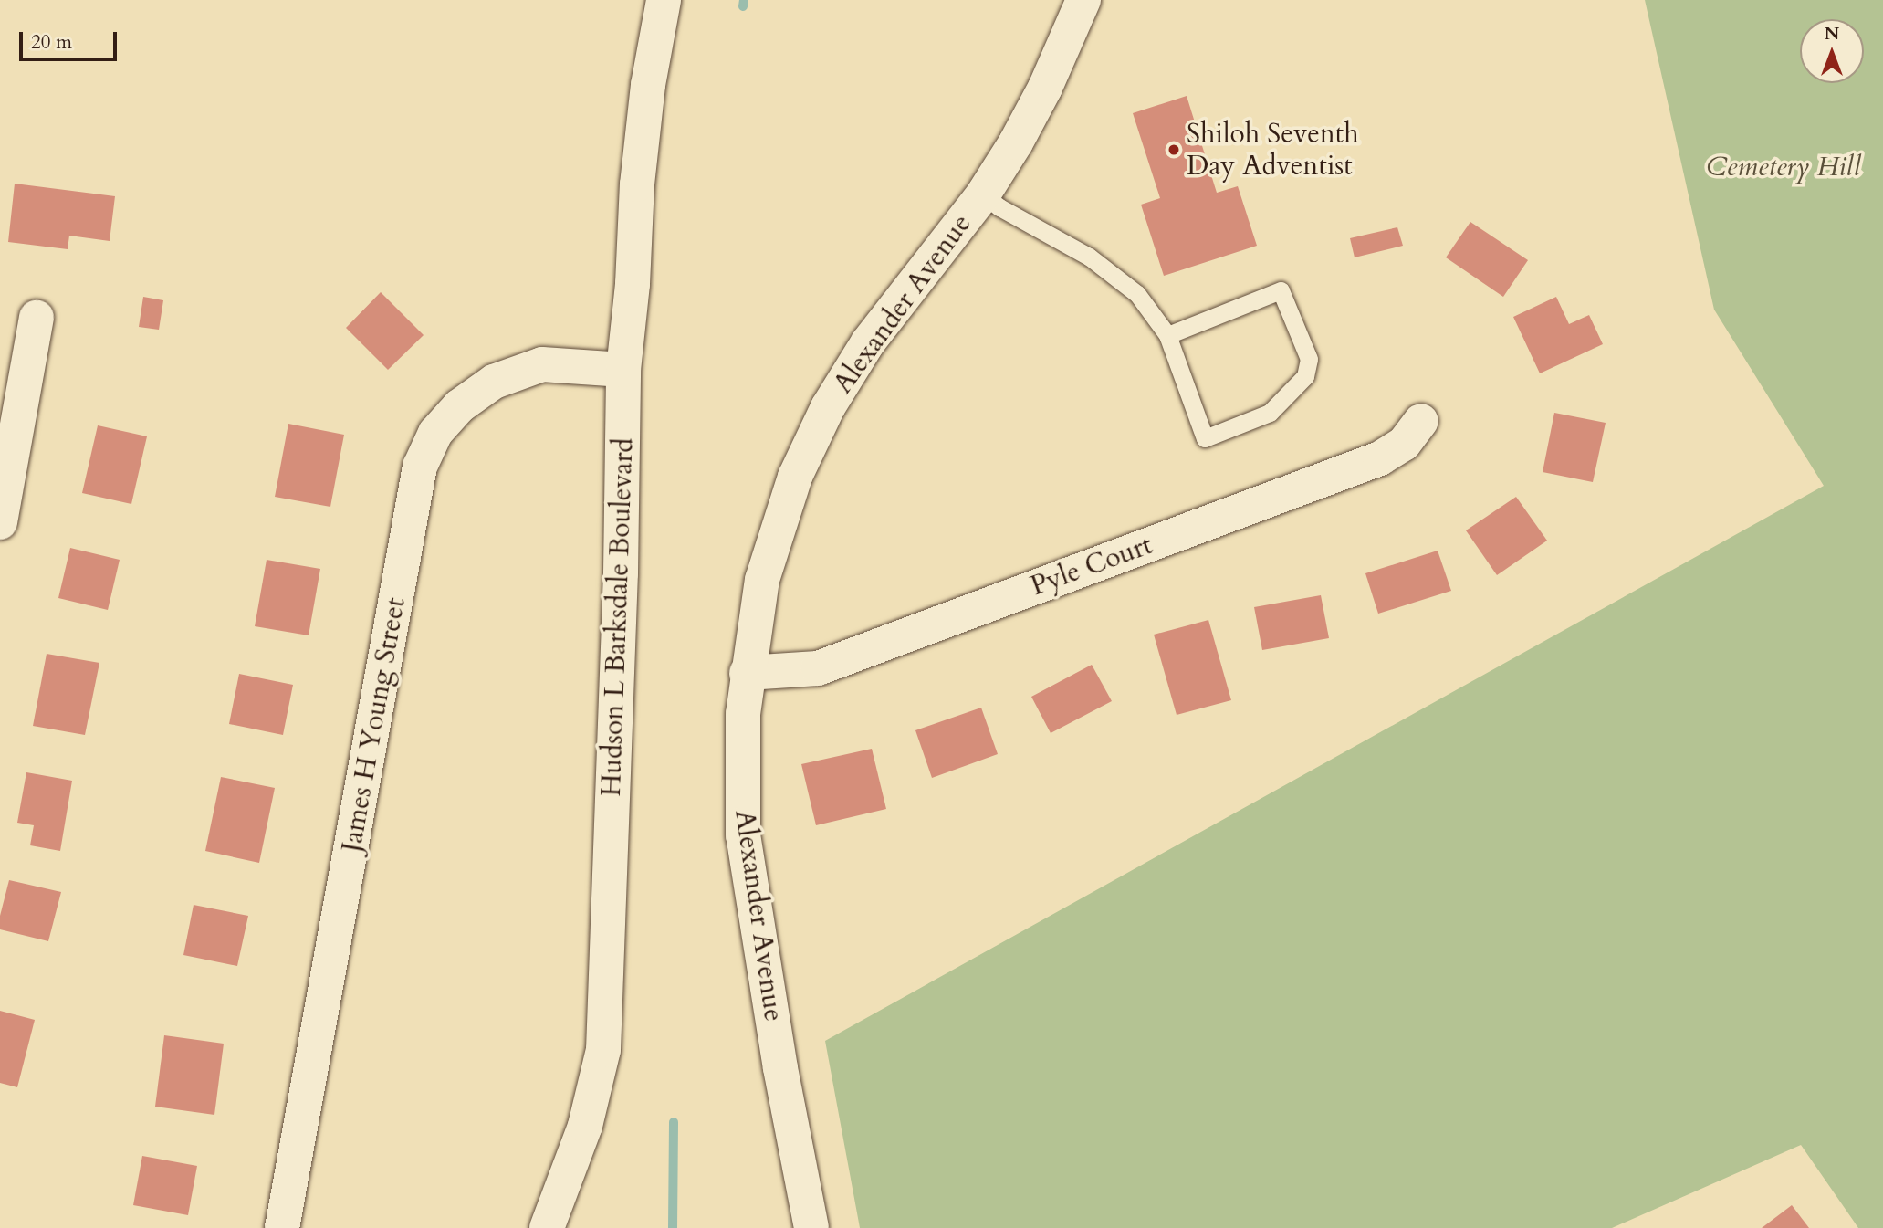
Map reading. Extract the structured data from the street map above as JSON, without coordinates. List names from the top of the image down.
{
  "streets": {
    "street": [
      "Alexander Avenue",
      "Pyle Court",
      "Hudson L Barksdale Boulevard",
      "James H Young Street"
    ]
  },
  "crossings": [
    ["Alexander Avenue", "Pyle Court"],
    ["Hudson L Barksdale Boulevard", "James H Young Street"]
  ],
  "parks": ["Cemetery Hill"],
  "places": ["Shiloh Seventh Day Adventist"],
  "scale_bar": "20 m",
  "north": "top"
}
